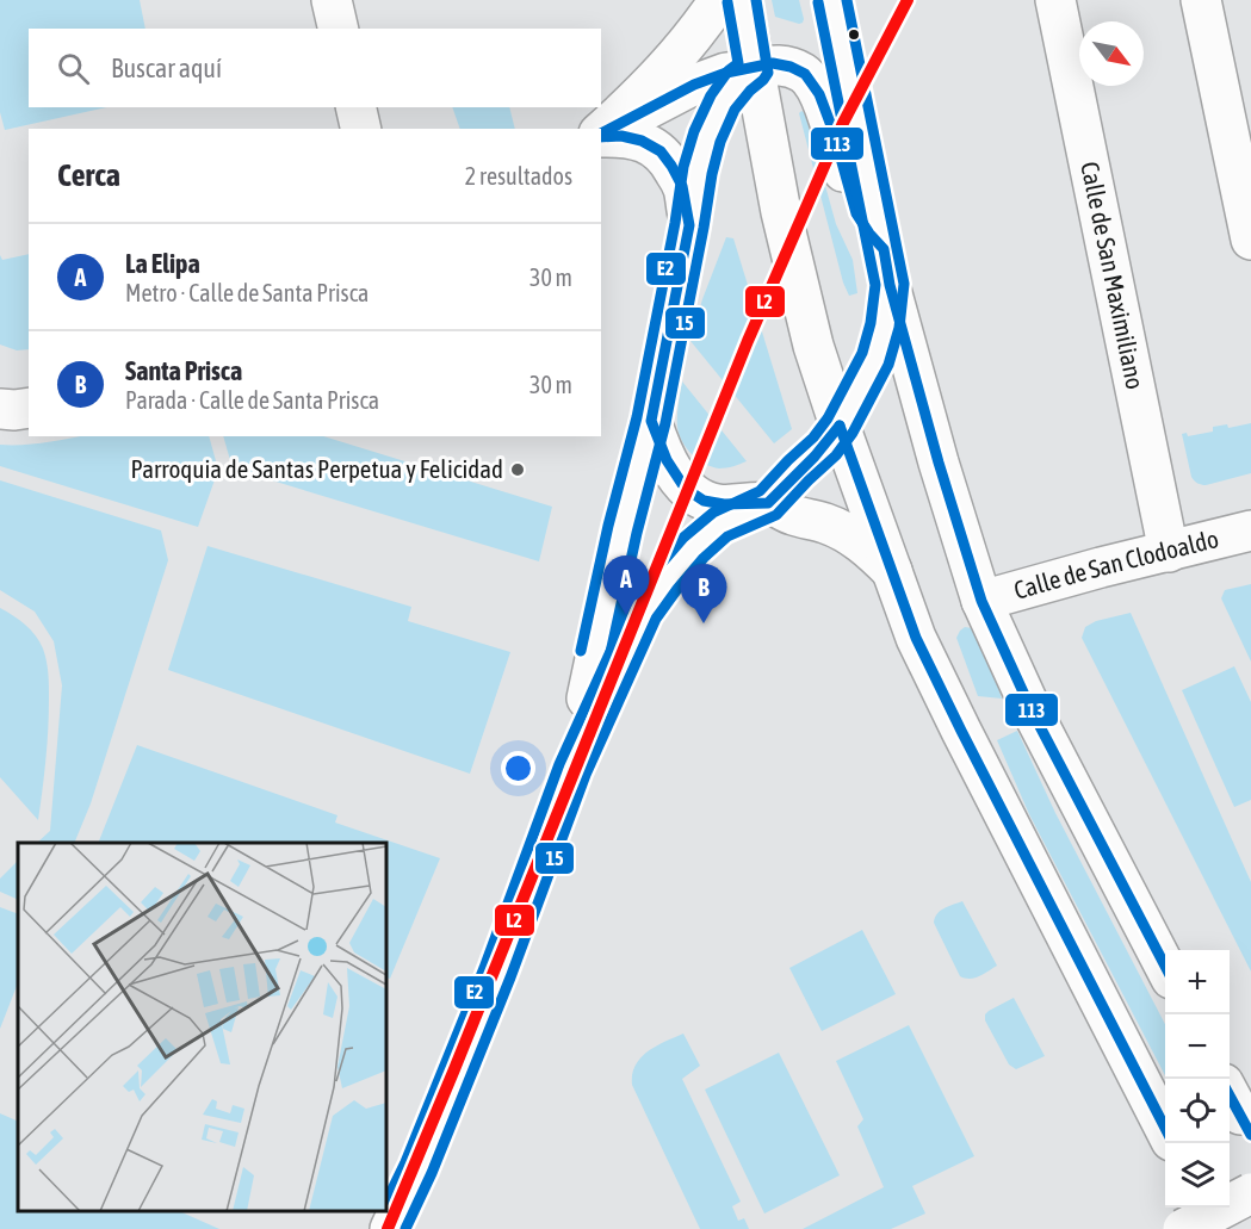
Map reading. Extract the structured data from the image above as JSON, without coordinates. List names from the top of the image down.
{
  "streets": {
    "street": ["Calle de San Maximiliano", "Calle de San Clodoaldo"]
  },
  "crossings": [
    ["Calle de San Maximiliano", "Calle de San Clodoaldo"]
  ],
  "places": ["Parroquia de Santas Perpetua y Felicidad"],
  "lines": [
    "transit line L2",
    "transit line 15",
    "transit line E2",
    "transit line 113"
  ],
  "north": "bottom right",
  "page": {
    "search": "Buscar aquí",
    "heading": ["Cerca", "2 resultados"],
    "list": [
      {
        "mark": "A",
        "name": "La Elipa",
        "note": "Metro · Calle de Santa Prisca",
        "value": "30 m"
      },
      {
        "mark": "B",
        "name": "Santa Prisca",
        "note": "Parada · Calle de Santa Prisca",
        "value": "30 m"
      }
    ],
    "pins": ["A", "B"],
    "map_buttons": ["+", "−"]
  }
}
